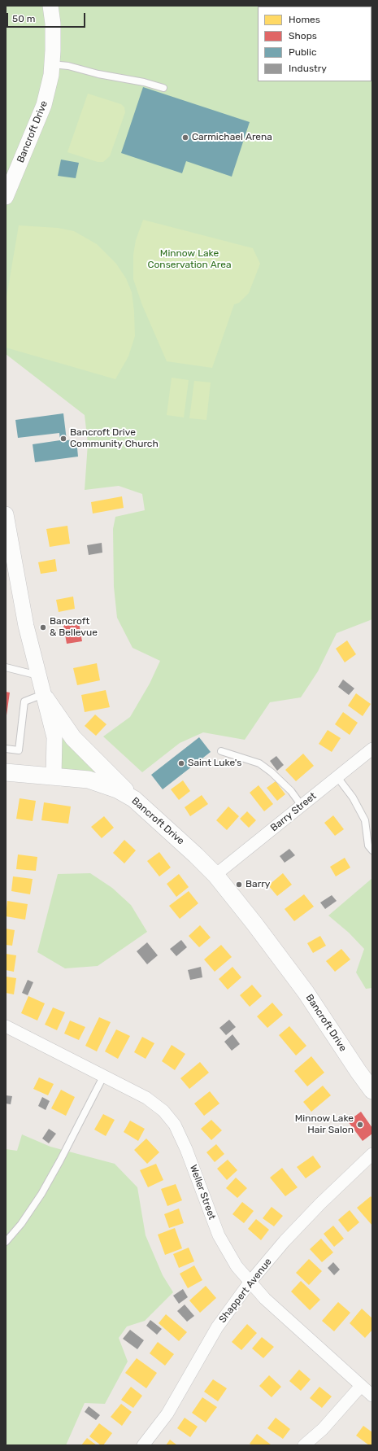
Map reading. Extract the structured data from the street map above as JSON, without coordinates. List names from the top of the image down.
{
  "streets": {
    "main road": ["Bancroft Drive"],
    "street": ["Barry Street", "Weller Street", "Shappert Avenue"]
  },
  "crossings": [
    ["Bancroft Drive", "Barry Street"],
    ["Weller Street", "Shappert Avenue"]
  ],
  "parks": ["Minnow Lake Conservation Area"],
  "places": [
    "Carmichael Arena",
    "Bancroft Drive Community Church",
    "Bancroft & Bellevue",
    "Saint Luke's",
    "Barry",
    "Minnow Lake Hair Salon"
  ],
  "legend": [
    "Homes",
    "Shops",
    "Public",
    "Industry"
  ],
  "scale_bar": "50 m"
}
